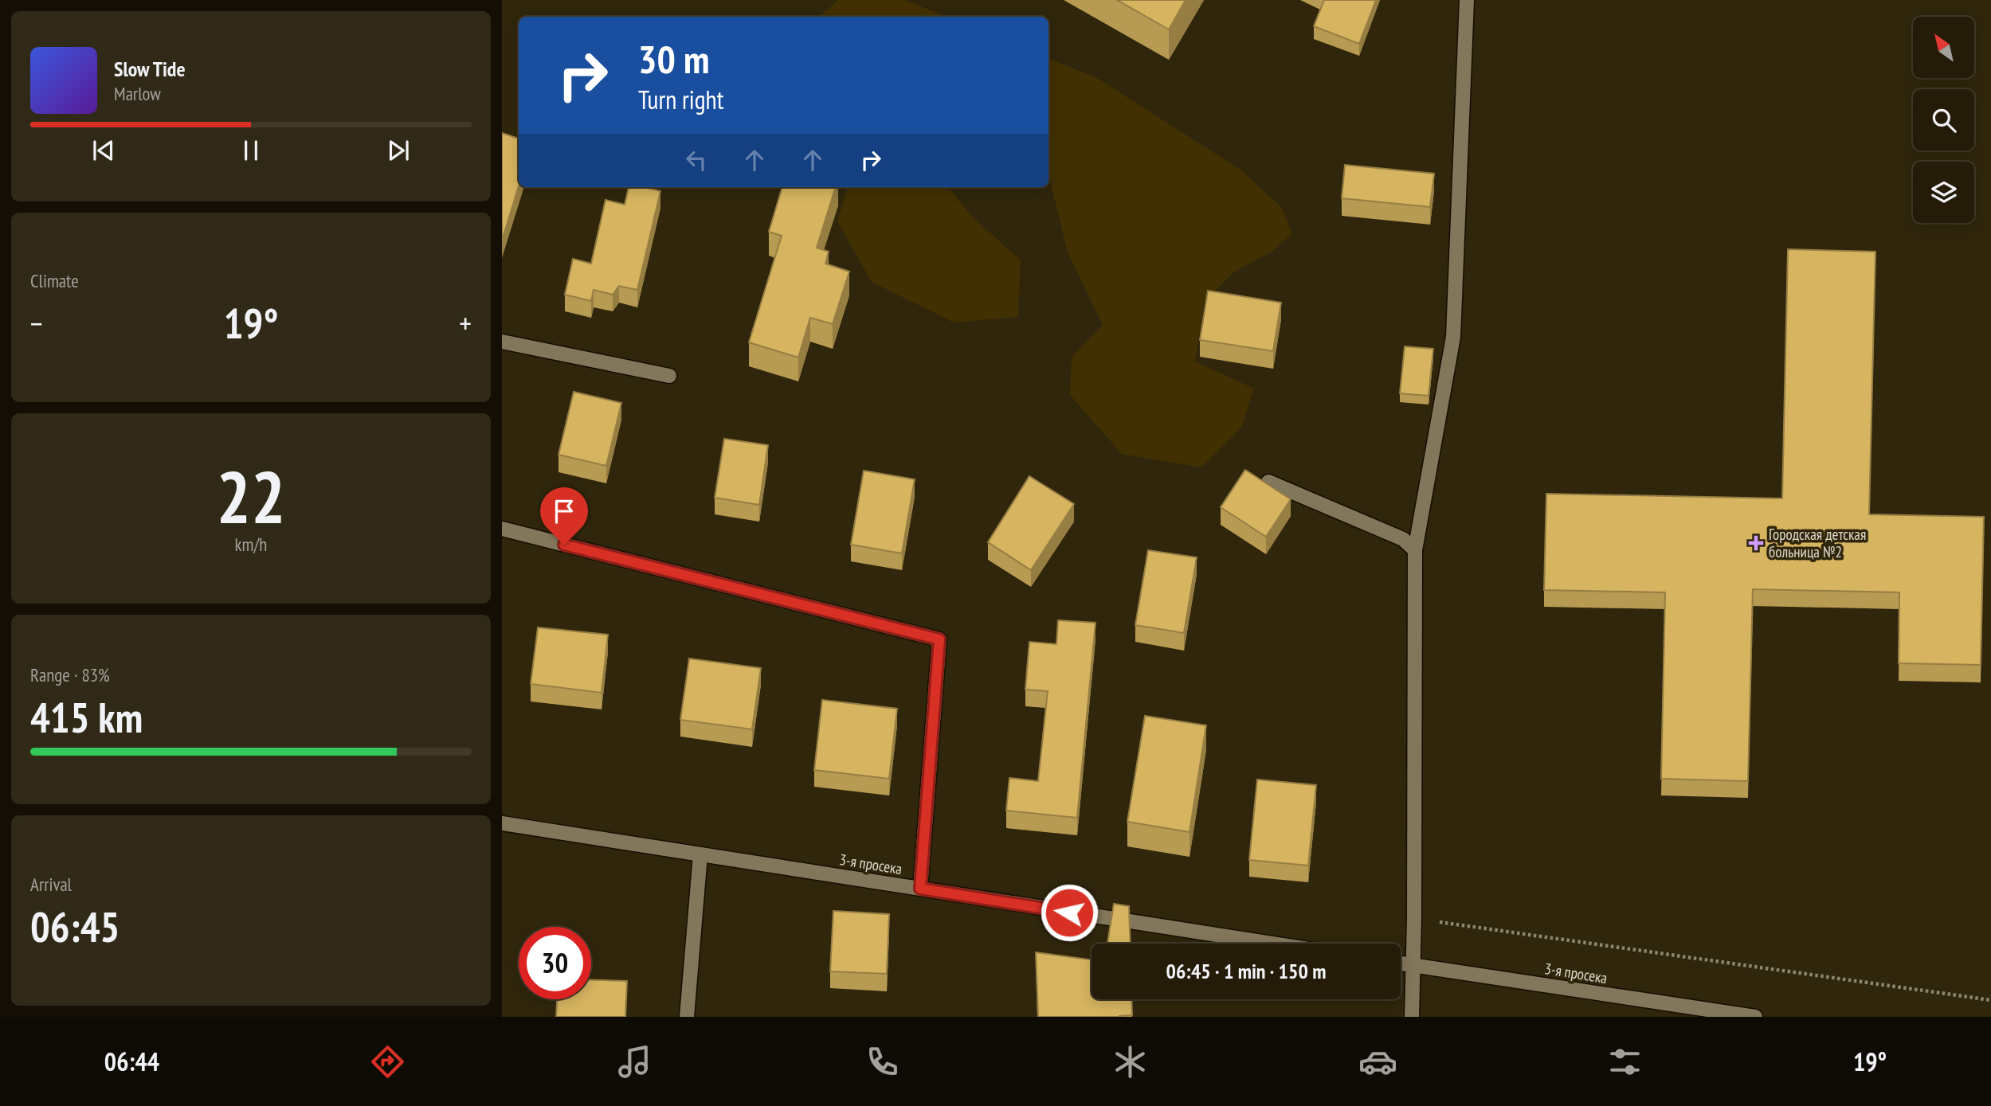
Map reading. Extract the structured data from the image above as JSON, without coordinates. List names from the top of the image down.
{
  "streets": {
    "street": ["3-я просека"]
  },
  "places": {
    "health": ["Городская детская больница №2"]
  },
  "north": "top left",
  "page": {
    "turn": ["30 m", "Turn right"],
    "song": ["Slow Tide", "Marlow"],
    "tile": [
      "Climate",
      ["22", "km/h"],
      ["Range · 83%", "415 km"],
      ["Arrival", "06:45"]
    ],
    "heat": ["−", "19°", "+"],
    "limit": "30",
    "trip": "06:45 · 1 min · 150 m",
    "tabs": ["06:44", "19°"]
  }
}
